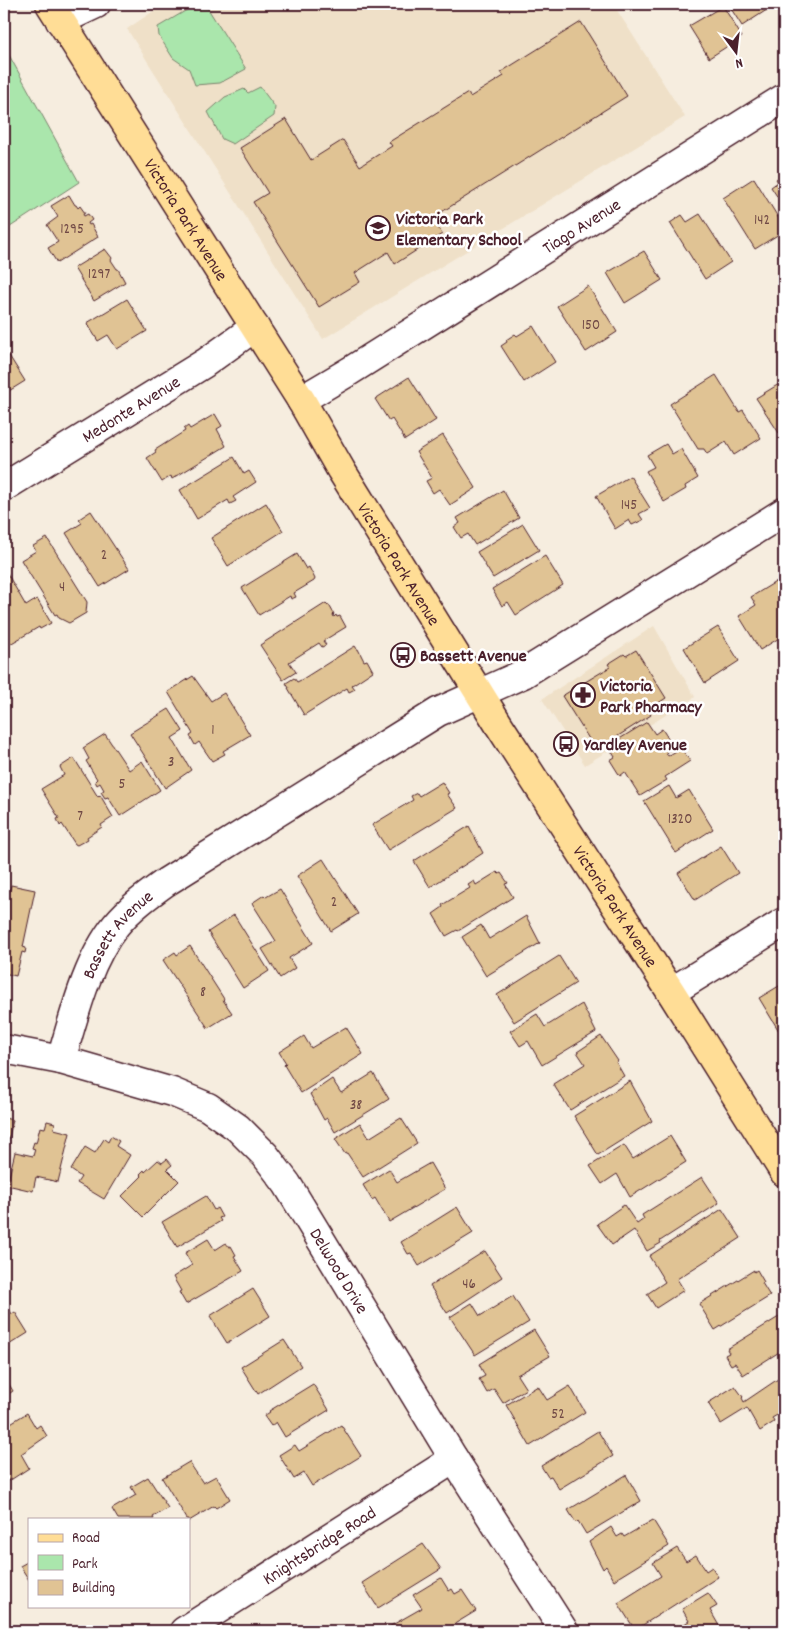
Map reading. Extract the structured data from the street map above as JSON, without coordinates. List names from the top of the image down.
{
  "streets": {
    "main road": ["Victoria Park Avenue"],
    "street": [
      "Tiago Avenue",
      "Medonte Avenue",
      "Bassett Avenue",
      "Delwood Drive",
      "Knightsbridge Road"
    ]
  },
  "crossings": [
    ["Victoria Park Avenue", "Tiago Avenue"],
    ["Victoria Park Avenue", "Medonte Avenue"],
    ["Victoria Park Avenue", "Bassett Avenue"],
    ["Bassett Avenue", "Delwood Drive"],
    ["Delwood Drive", "Knightsbridge Road"]
  ],
  "places": {
    "school or university": ["Victoria Park Elementary School"],
    "bus stop": ["Bassett Avenue", "Yardley Avenue"],
    "pharmacy": ["Victoria Park Pharmacy"]
  },
  "house_numbers": [
    "142",
    "1295",
    "1297",
    "150",
    "145",
    "2",
    "4",
    "1",
    "3",
    "5",
    "7",
    "1320",
    "2",
    "8",
    "38",
    "46",
    "52"
  ],
  "legend": ["Road", "Park", "Building"],
  "north": "bottom"
}
